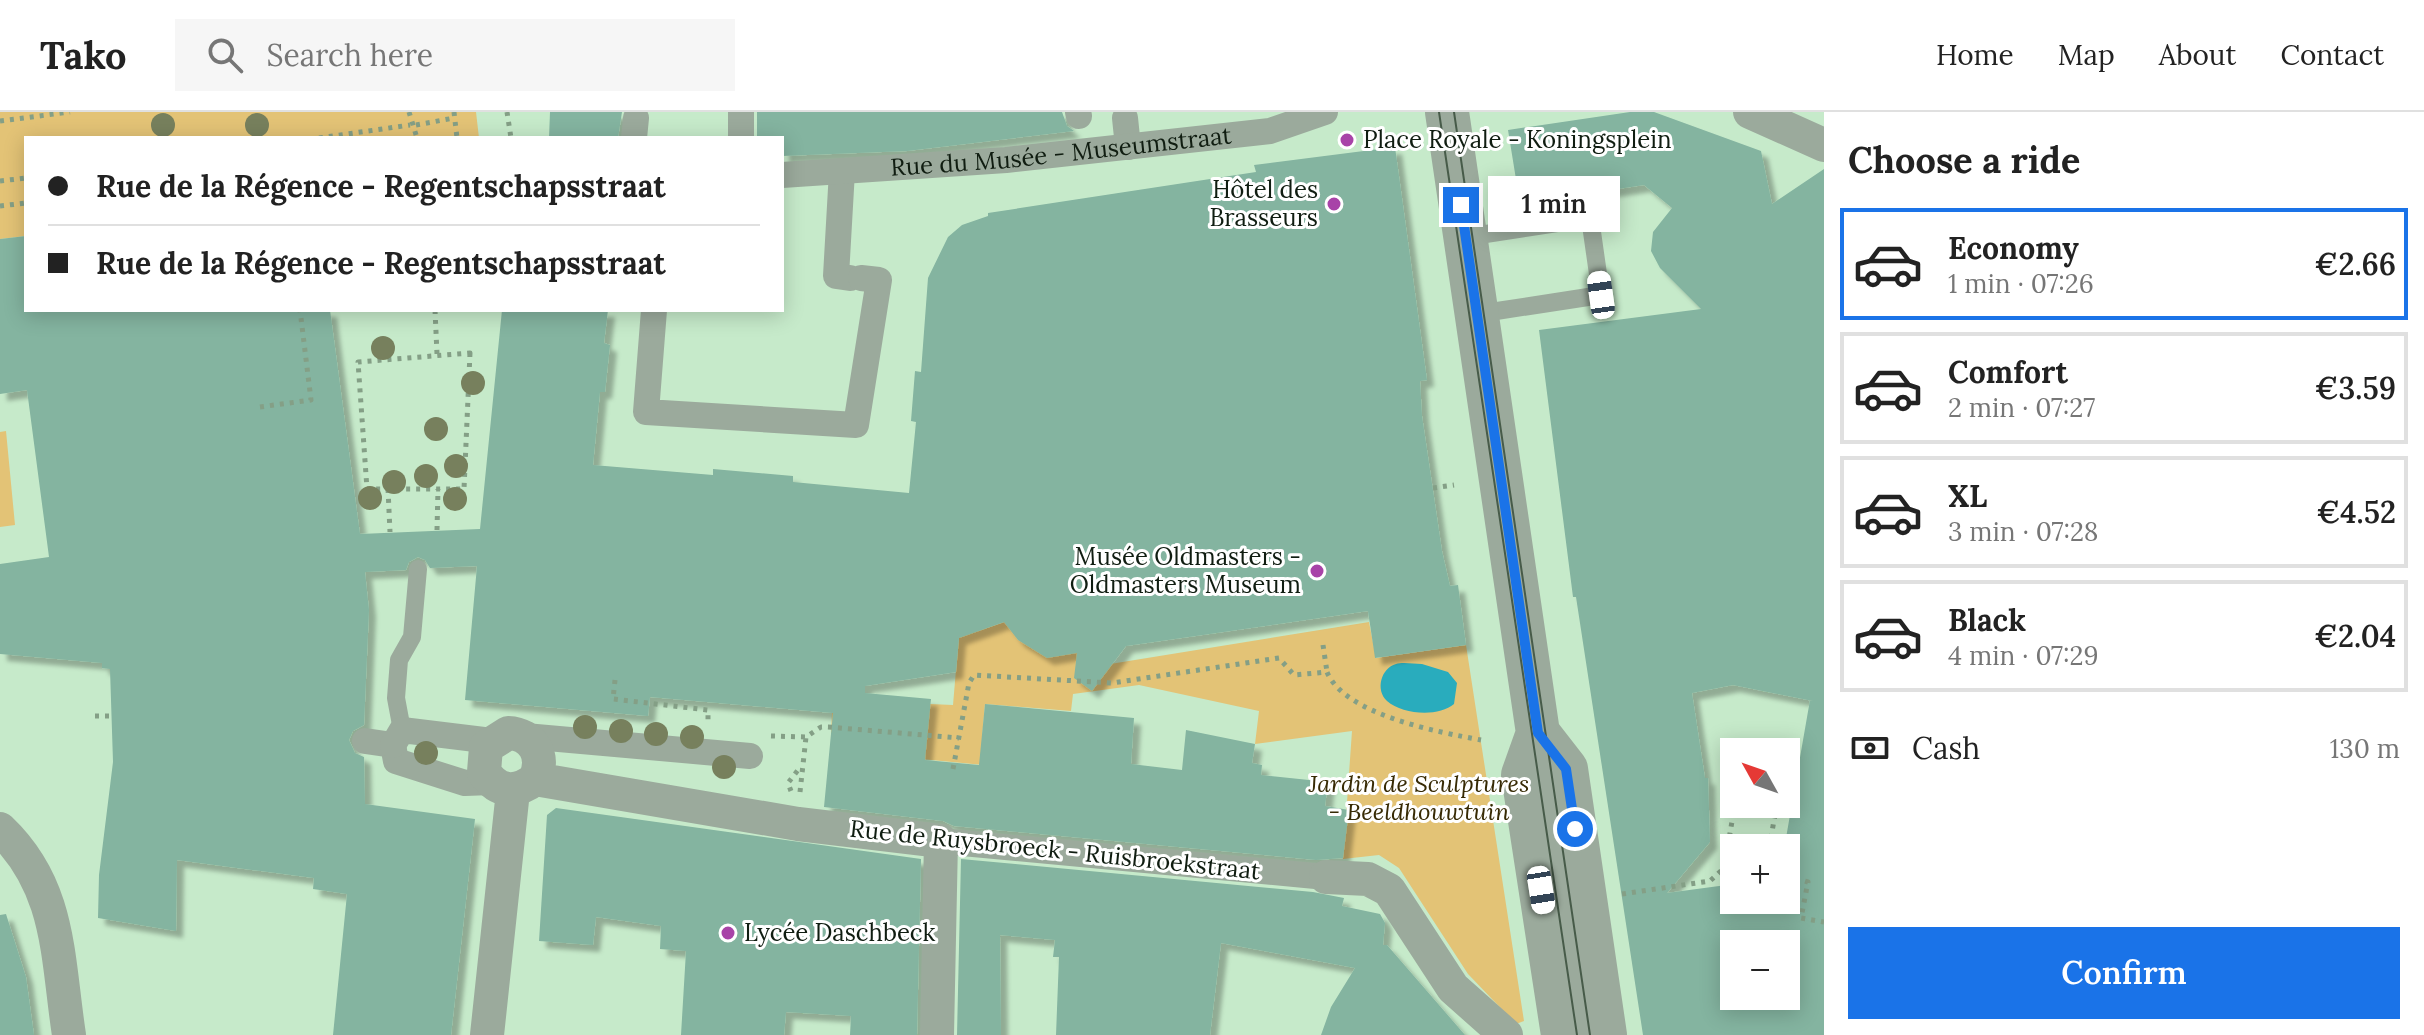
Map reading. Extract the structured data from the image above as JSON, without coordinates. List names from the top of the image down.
{
  "streets": {
    "street": ["Rue du Musée - Museumstraat", "Rue de Ruysbroeck - Ruisbroekstraat"]
  },
  "parks": ["Jardin de Sculptures - Beeldhouwtuin"],
  "places": [
    "Place Royale - Koningsplein",
    "Hôtel des Brasseurs",
    "Musée Oldmasters - Oldmasters Museum",
    "Lycée Daschbeck"
  ],
  "north": "top left",
  "page": {
    "header": "Tako",
    "search": "Search here",
    "nav": [
      "Home",
      "Map",
      "About",
      "Contact"
    ],
    "heading": "Choose a ride",
    "banner": ["Rue de la Régence - Regentschapsstraat", "Rue de la Régence - Regentschapsstraat"],
    "bubble": "1 min",
    "list": [
      {
        "name": "Economy",
        "note": "1 min · 07:26",
        "value": "€2.66"
      },
      {
        "name": "Comfort",
        "note": "2 min · 07:27",
        "value": "€3.59"
      },
      {
        "name": "XL",
        "note": "3 min · 07:28",
        "value": "€4.52"
      },
      {
        "name": "Black",
        "note": "4 min · 07:29",
        "value": "€2.04"
      }
    ],
    "pay": ["Cash", "130 m"],
    "map_buttons": ["+", "−"],
    "buttons": "Confirm"
  }
}
